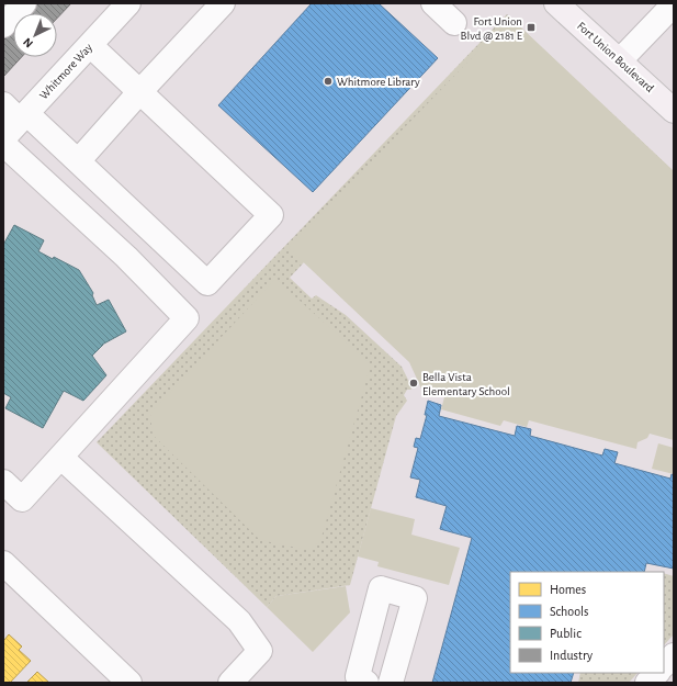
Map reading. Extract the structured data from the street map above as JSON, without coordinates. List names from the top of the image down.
{
  "streets": {
    "main road": ["Fort Union Boulevard"],
    "street": ["Whitmore Way"]
  },
  "places": {
    "transit": ["Fort Union Blvd @ 2181 E"],
    "other": ["Whitmore Library", "Bella Vista Elementary School"]
  },
  "legend": [
    "Homes",
    "Schools",
    "Public",
    "Industry"
  ],
  "north": "bottom left"
}
